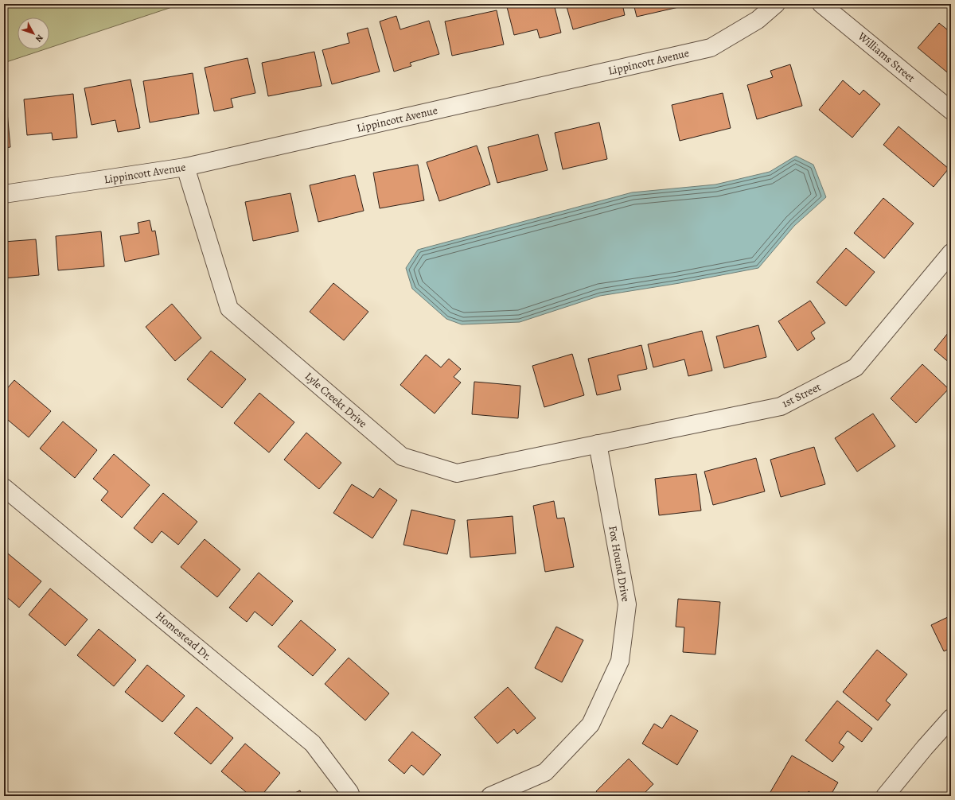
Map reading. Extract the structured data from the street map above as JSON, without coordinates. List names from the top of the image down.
{
  "streets": {
    "street": [
      "Williams Street",
      "Lippincott Avenue",
      "1st Street",
      "Lyle Creekt Drive",
      "Fox Hound Drive",
      "Homestead Dr."
    ]
  },
  "crossings": [
    ["Lippincott Avenue", "Lyle Creekt Drive"],
    ["1st Street", "Lyle Creekt Drive"],
    ["1st Street", "Fox Hound Drive"],
    ["Lyle Creekt Drive", "Fox Hound Drive"]
  ],
  "north": "bottom right"
}
